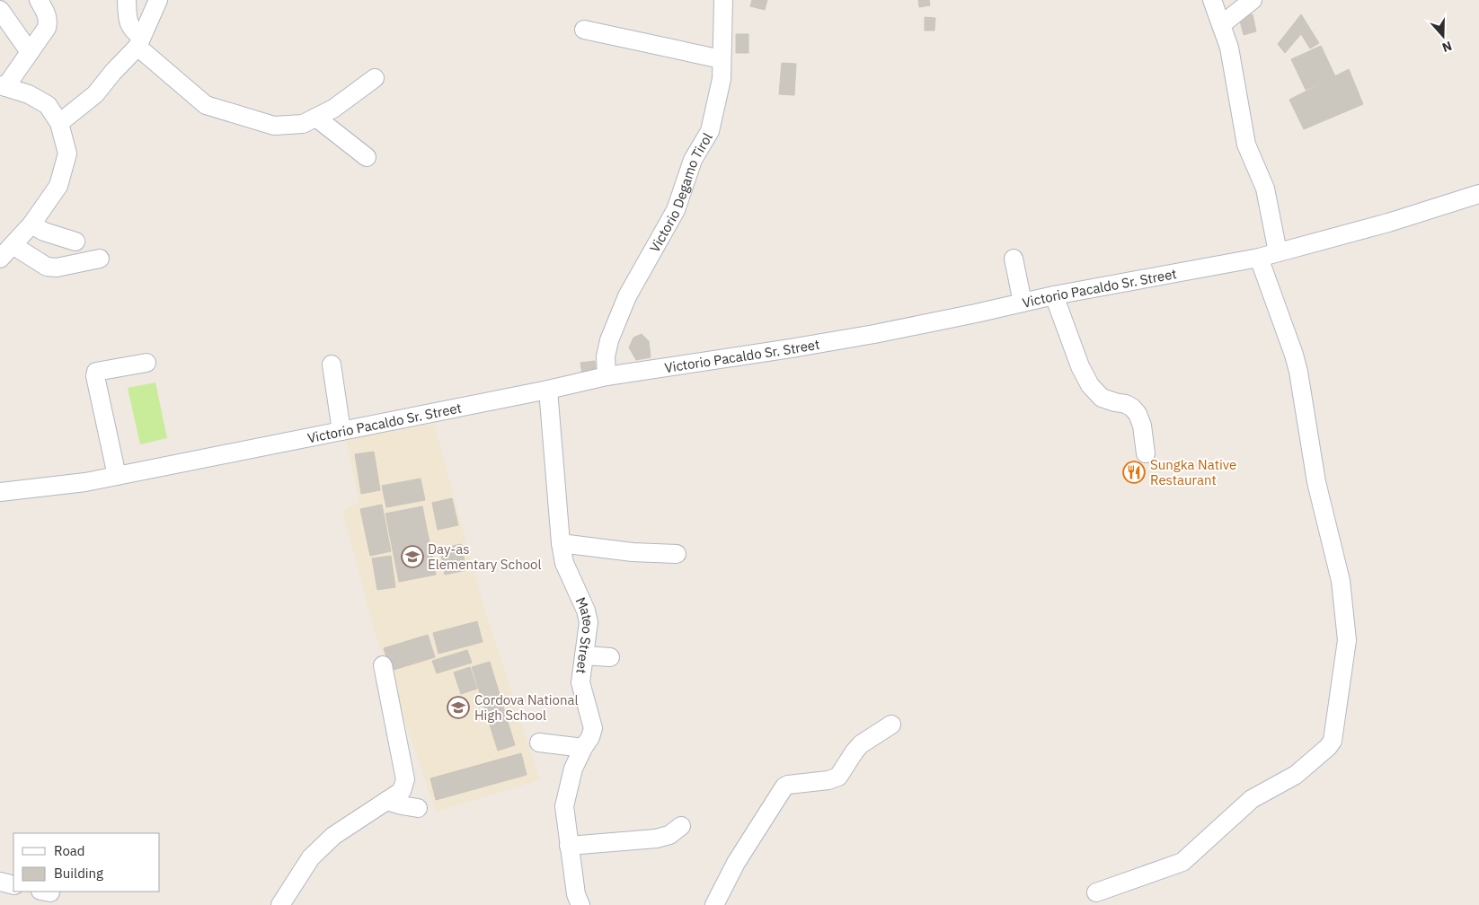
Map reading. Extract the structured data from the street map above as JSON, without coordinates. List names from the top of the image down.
{
  "streets": {
    "street": ["Victorio Degamo Tirol", "Victorio Pacaldo Sr. Street", "Mateo Street"]
  },
  "crossings": [
    ["Victorio Degamo Tirol", "Victorio Pacaldo Sr. Street"],
    ["Victorio Pacaldo Sr. Street", "Mateo Street"]
  ],
  "places": {
    "restaurant": ["Sungka Native Restaurant"],
    "school or university": ["Day-as Elementary School", "Cordova National High School"]
  },
  "legend": ["Road", "Building"],
  "north": "bottom"
}
